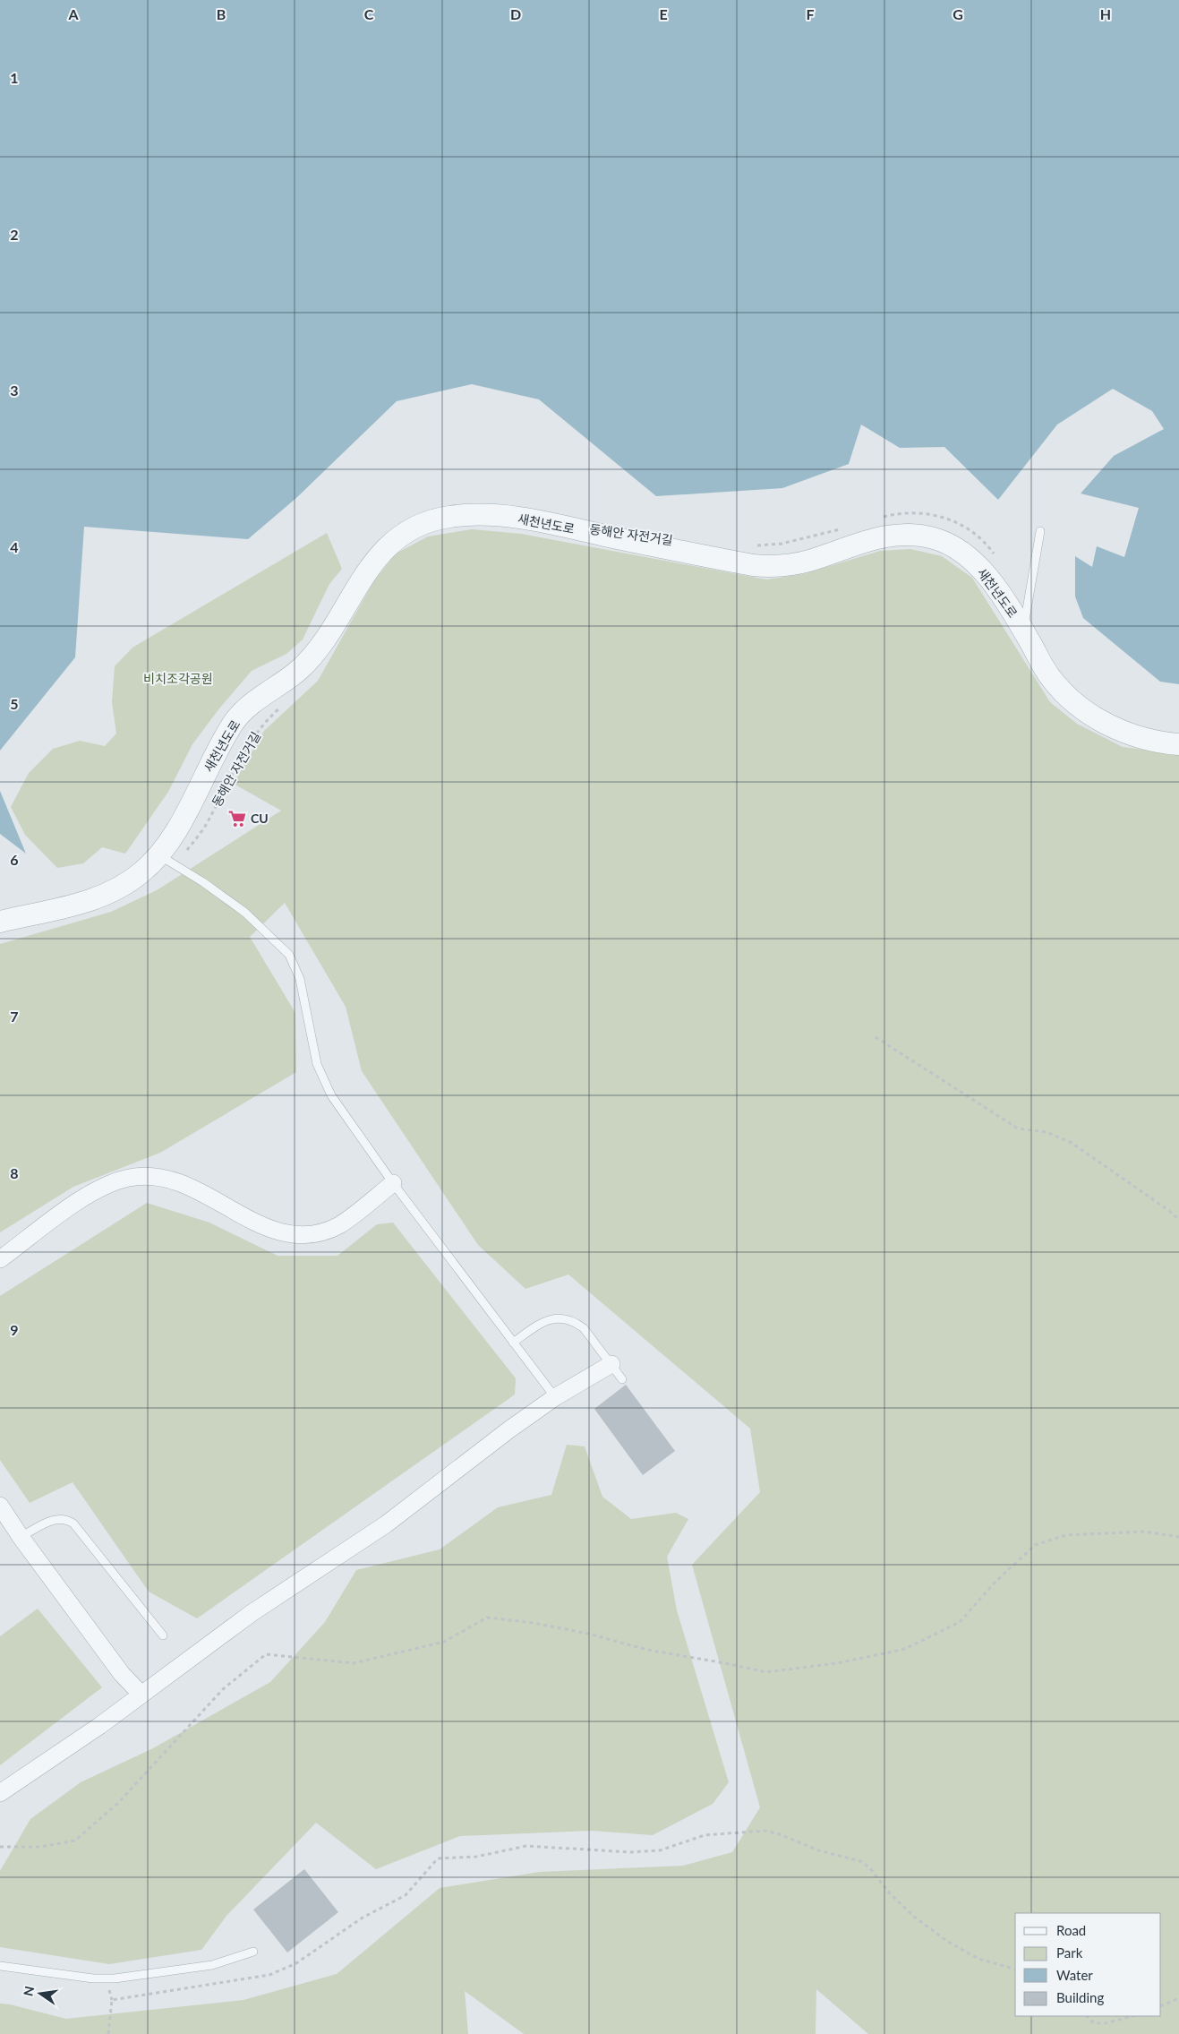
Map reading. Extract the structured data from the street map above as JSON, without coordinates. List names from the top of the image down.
{
  "streets": {
    "street": ["새천년도로"],
    "path": ["동해안 자전거길"]
  },
  "crossings": [
    ["새천년도로", "동해안 자전거길"]
  ],
  "parks": ["비치조각공원"],
  "places": {
    "supermarket": ["CU"]
  },
  "legend": [
    "Road",
    "Park",
    "Water",
    "Building"
  ],
  "north": "left",
  "grid": {
    "columns": [
      "A",
      "B",
      "C",
      "D",
      "E",
      "F",
      "G",
      "H"
    ],
    "rows": [
      "1",
      "2",
      "3",
      "4",
      "5",
      "6",
      "7",
      "8",
      "9"
    ]
  }
}
